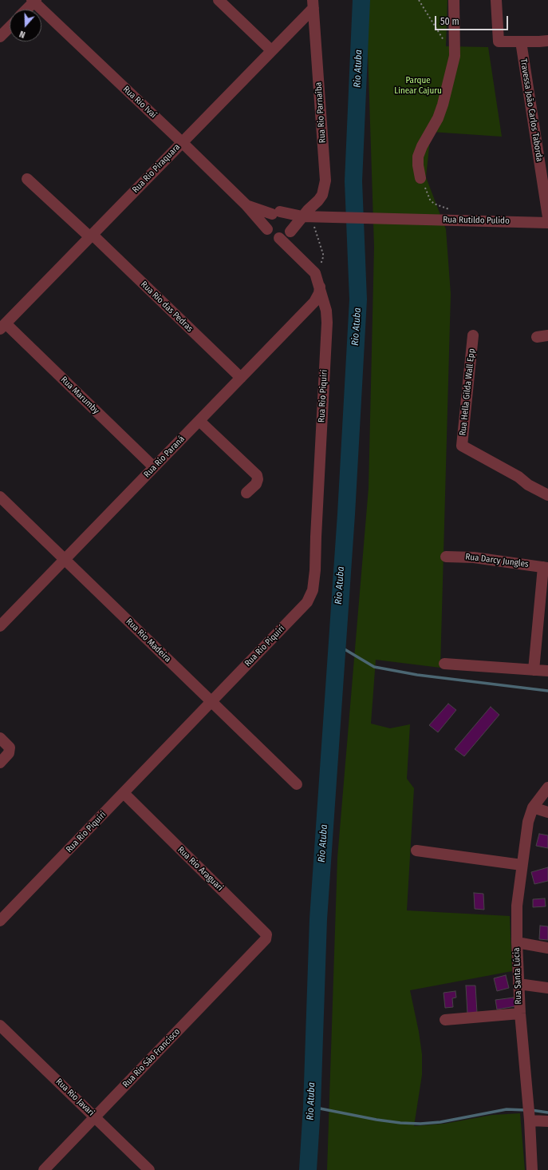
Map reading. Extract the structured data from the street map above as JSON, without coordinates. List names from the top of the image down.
{
  "streets": {
    "street": [
      "Rua Rio Ivaí",
      "Travessa João Carlos Taborda",
      "Rua Rio Parnaíba",
      "Rua Rio Piraquara",
      "Rua Rutildo Pulido",
      "Rua Rio das Pedras",
      "Rua Hella Gilda Wall Epp",
      "Rua Marumby",
      "Rua Rio Piquiri",
      "Rua Rio Paraná",
      "Rua Darcy Jungles",
      "Rua Rio Madeira",
      "Rua Rio Araguari",
      "Rua Santa Lúcia",
      "Rua Rio São Francisco",
      "Rua Rio Javari"
    ]
  },
  "crossings": [
    ["Rua Rio Ivaí", "Rua Rio Parnaíba"],
    ["Rua Rio Ivaí", "Rua Rio Piraquara"],
    ["Rua Rio Ivaí", "Rua Rutildo Pulido"],
    ["Rua Rio Parnaíba", "Rua Rio Piraquara"],
    ["Rua Rio Parnaíba", "Rua Rutildo Pulido"],
    ["Rua Rio Piraquara", "Rua Rio das Pedras"],
    ["Rua Rio Piraquara", "Rua Marumby"],
    ["Rua Rio das Pedras", "Rua Rio Paraná"],
    ["Rua Marumby", "Rua Rio Paraná"],
    ["Rua Rio Piquiri", "Rua Rio Paraná"],
    ["Rua Rio Piquiri", "Rua Rio Madeira"],
    ["Rua Rio Piquiri", "Rua Rio Araguari"],
    ["Rua Rio Paraná", "Rua Rio Madeira"],
    ["Rua Rio Araguari", "Rua Rio São Francisco"],
    ["Rua Rio São Francisco", "Rua Rio Javari"]
  ],
  "water": ["Rio Atuba"],
  "parks": ["Parque Linear Cajuru"],
  "scale_bar": "50 m",
  "north": "bottom"
}
